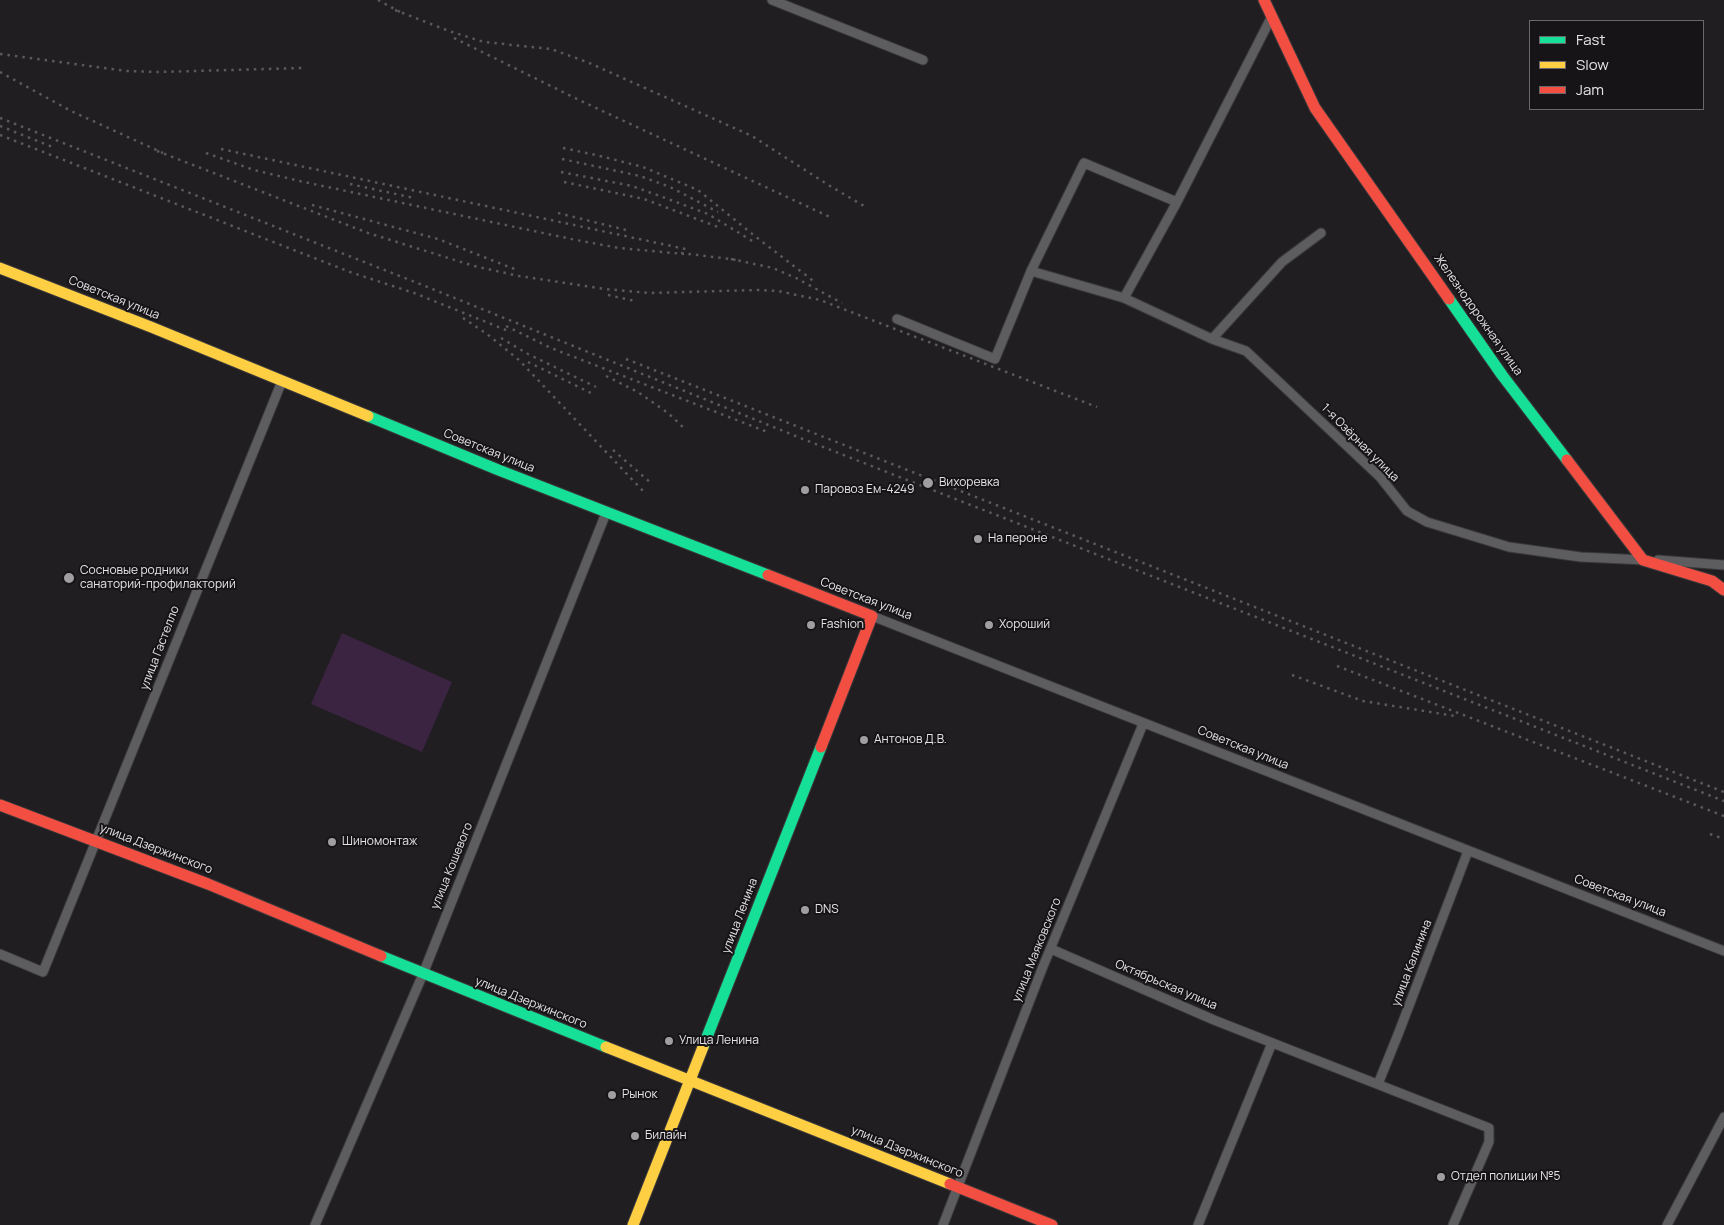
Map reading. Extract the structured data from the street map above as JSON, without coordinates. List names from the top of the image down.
{
  "streets": {
    "street": [
      "Советская улица",
      "Железнодорожная улица",
      "1-я Озёрная улица",
      "улица Гастелло",
      "улица Дзержинского",
      "улица Кошевого",
      "улица Ленина",
      "улица Маяковского",
      "улица Калинина",
      "Октябрьская улица"
    ]
  },
  "crossings": [
    ["Советская улица", "улица Гастелло"],
    ["Советская улица", "улица Кошевого"],
    ["Советская улица", "улица Ленина"],
    ["Советская улица", "улица Маяковского"],
    ["Советская улица", "улица Калинина"],
    ["Железнодорожная улица", "1-я Озёрная улица"],
    ["улица Гастелло", "улица Дзержинского"],
    ["улица Дзержинского", "улица Кошевого"],
    ["улица Дзержинского", "улица Ленина"],
    ["улица Дзержинского", "улица Маяковского"],
    ["улица Маяковского", "Октябрьская улица"],
    ["улица Калинина", "Октябрьская улица"]
  ],
  "places": [
    "Вихоревка",
    "Паровоз Ем-4249",
    "На пероне",
    "Сосновые родники санаторий-профилакторий",
    "Fashion",
    "Хороший",
    "Антонов Д.В.",
    "Шиномонтаж",
    "DNS",
    "Улица Ленина",
    "Рынок",
    "Билайн",
    "Отдел полиции №5"
  ],
  "legend": ["Fast", "Slow", "Jam"]
}
